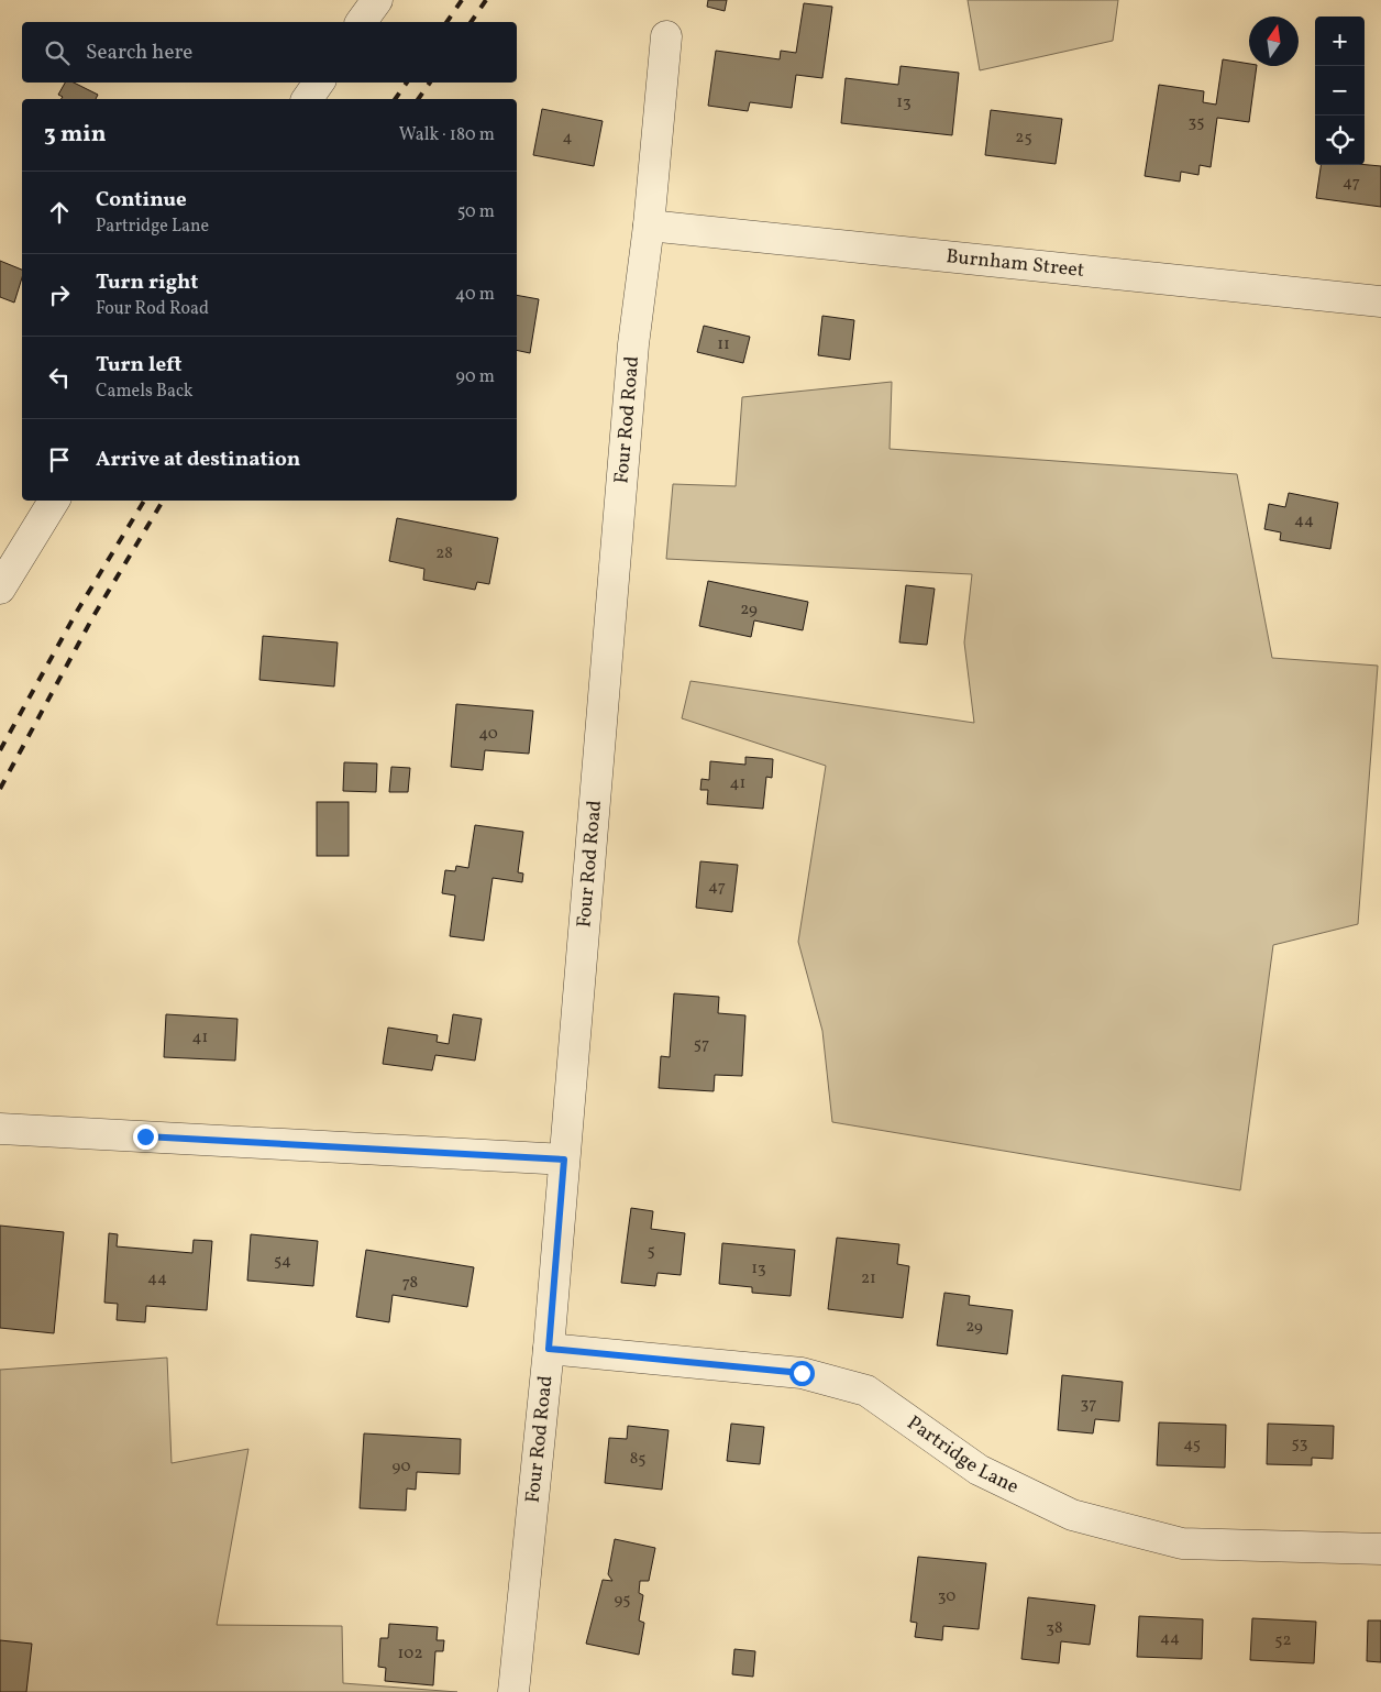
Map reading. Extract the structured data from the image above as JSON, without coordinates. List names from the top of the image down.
{
  "streets": {
    "street": ["Burnham Street", "Four Rod Road", "Partridge Lane"]
  },
  "crossings": [
    ["Burnham Street", "Four Rod Road"],
    ["Four Rod Road", "Partridge Lane"]
  ],
  "house_numbers": [
    "13",
    "35",
    "4",
    "25",
    "47",
    "11",
    "44",
    "28",
    "29",
    "40",
    "41",
    "47",
    "41",
    "57",
    "5",
    "54",
    "13",
    "44",
    "21",
    "78",
    "29",
    "37",
    "53",
    "45",
    "85",
    "90",
    "30",
    "95",
    "38",
    "44",
    "52",
    "102"
  ],
  "north": "top",
  "page": {
    "map_buttons": ["+", "−"],
    "search": "Search here",
    "heading": ["3 min", "Walk · 180 m"],
    "list": [
      ["Continue", "Partridge Lane", "50 m"],
      ["Turn right", "Four Rod Road", "40 m"],
      ["Turn left", "Camels Back", "90 m"],
      "Arrive at destination"
    ]
  }
}
